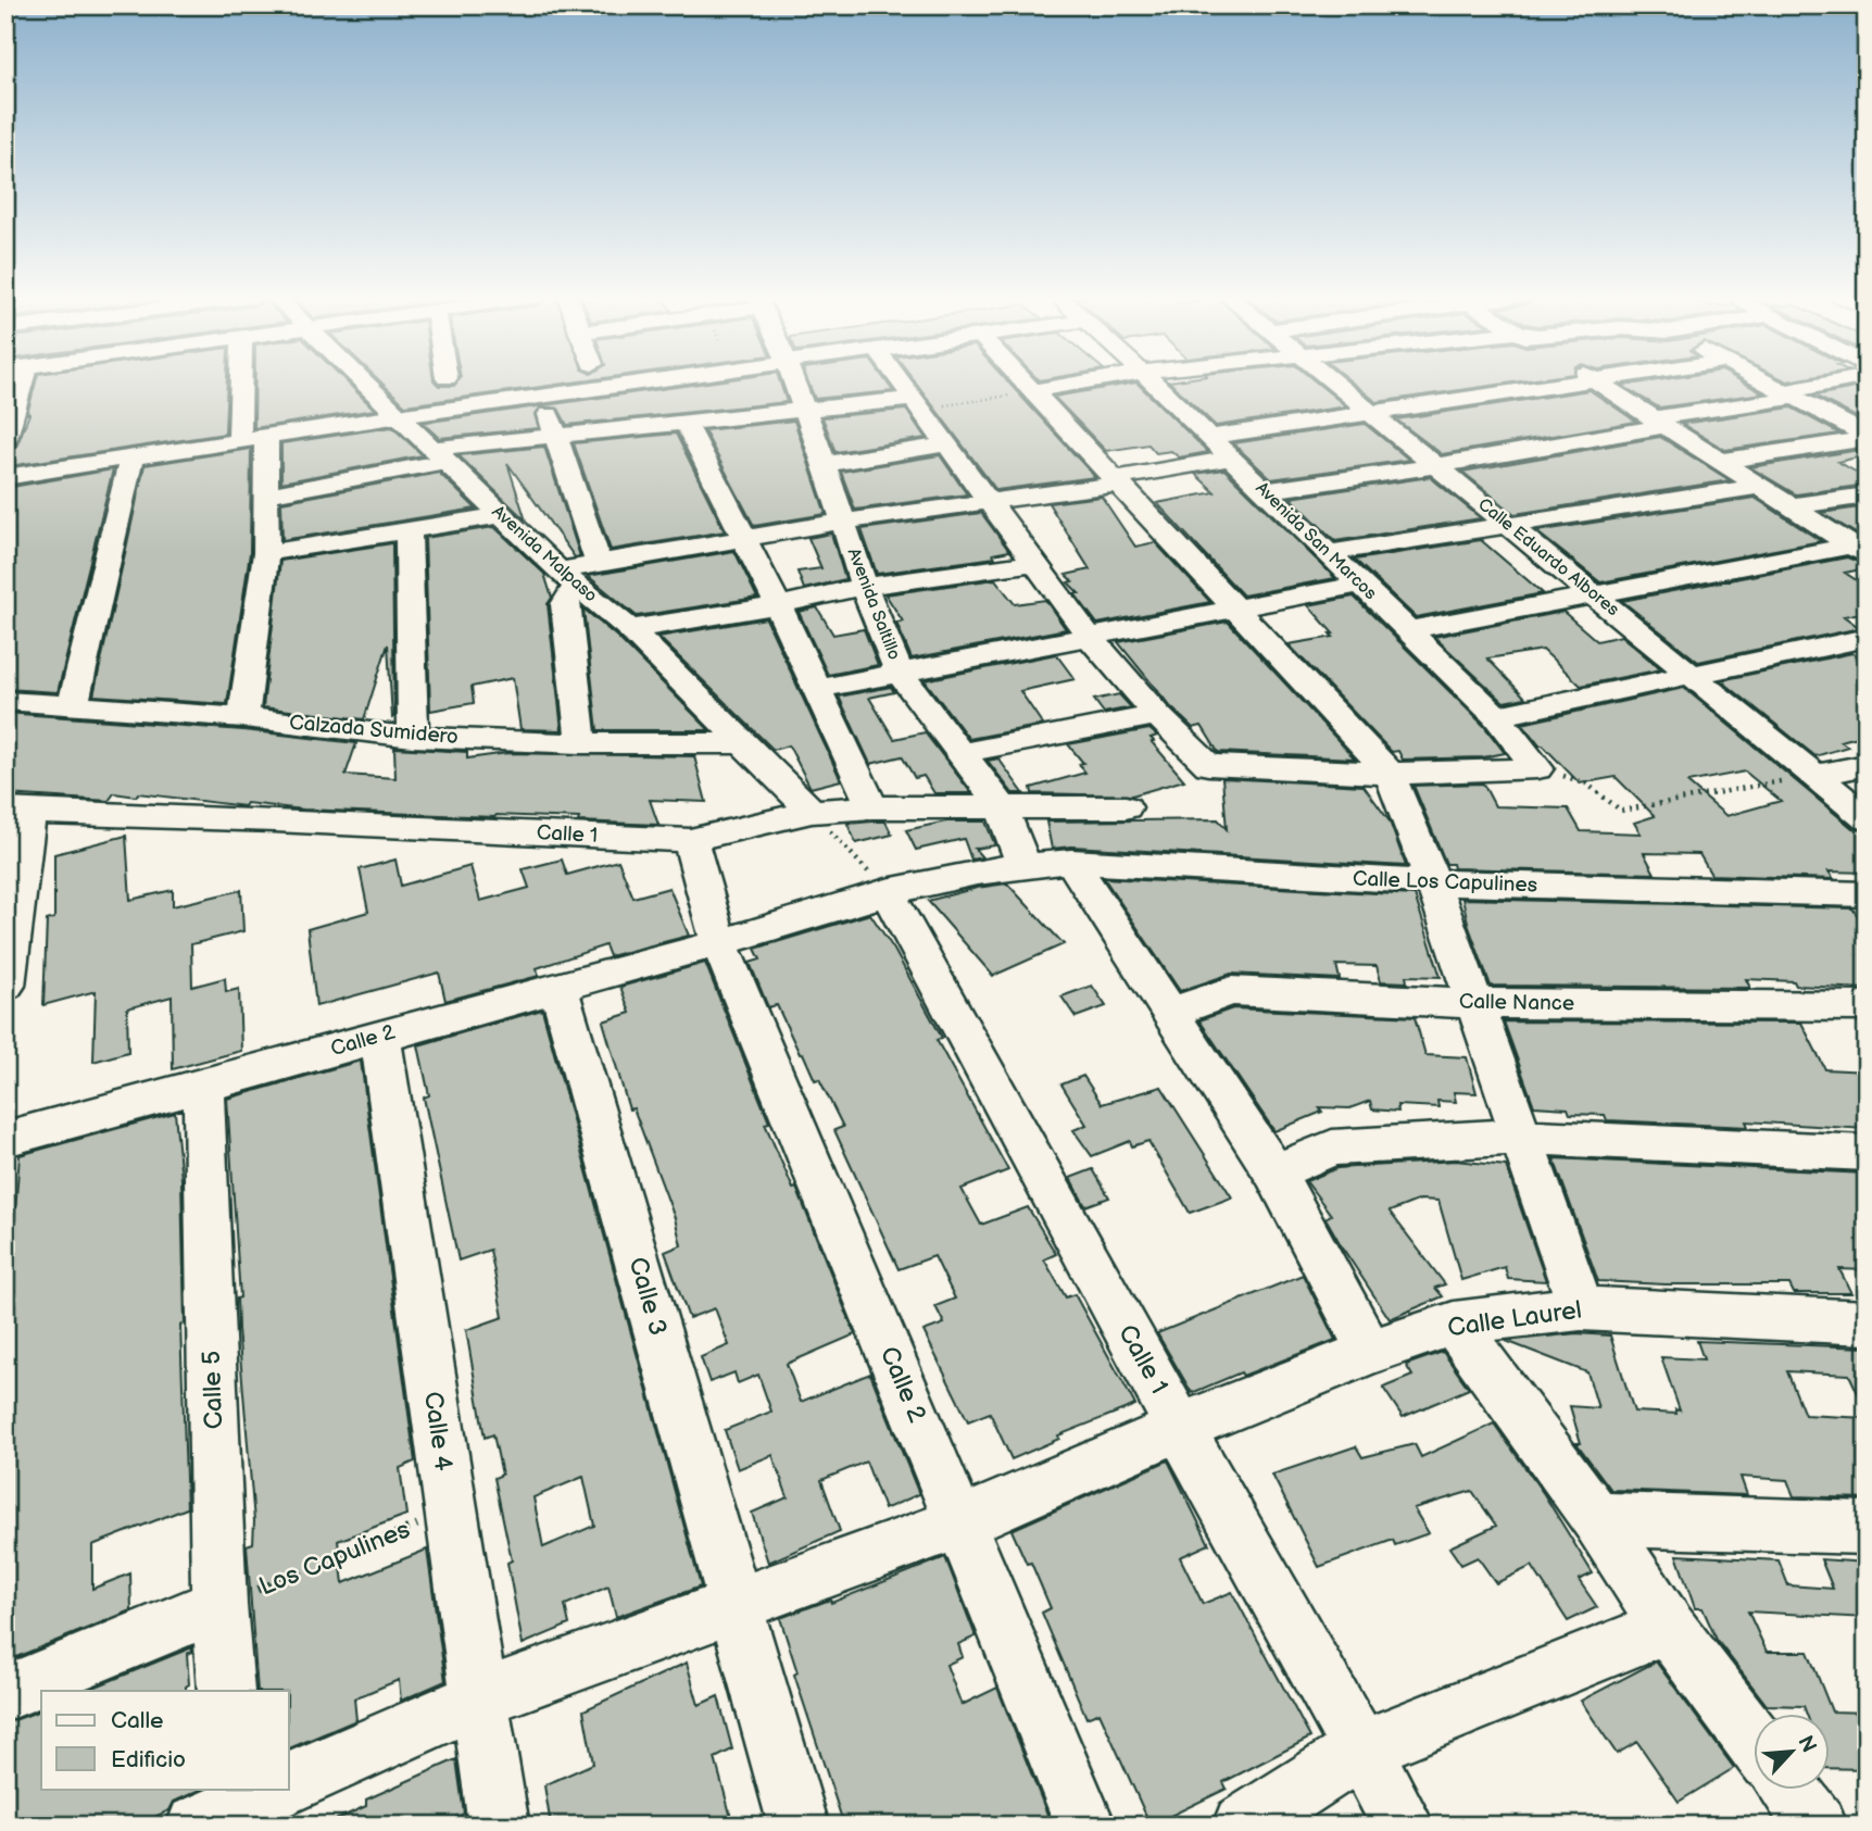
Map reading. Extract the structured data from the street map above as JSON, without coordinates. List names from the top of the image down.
{
  "streets": {
    "street": [
      "Avenida San Marcos",
      "Avenida Malpaso",
      "Calle Eduardo Albores",
      "Avenida Saltillo",
      "Calzada Sumidero",
      "Calle 1",
      "Calle Los Capulines",
      "Calle Nance",
      "Calle 2",
      "Calle 3",
      "Calle Laurel",
      "Calle 5",
      "Calle 4"
    ],
    "path": ["Los Capulines"]
  },
  "crossings": [
    ["Avenida Malpaso", "Calzada Sumidero"],
    ["Avenida Malpaso", "Calle 1"],
    ["Avenida Saltillo", "Calle 1"],
    ["Avenida Saltillo", "Calle Los Capulines"],
    ["Calle 1", "Calle 2"],
    ["Calle 1", "Calle Laurel"],
    ["Calle 2", "Calle 3"],
    ["Calle 2", "Calle 5"],
    ["Calle 2", "Calle 4"],
    ["Calle 5", "Los Capulines"],
    ["Calle 4", "Los Capulines"]
  ],
  "legend": ["Calle", "Edificio"],
  "north": "top right"
}
